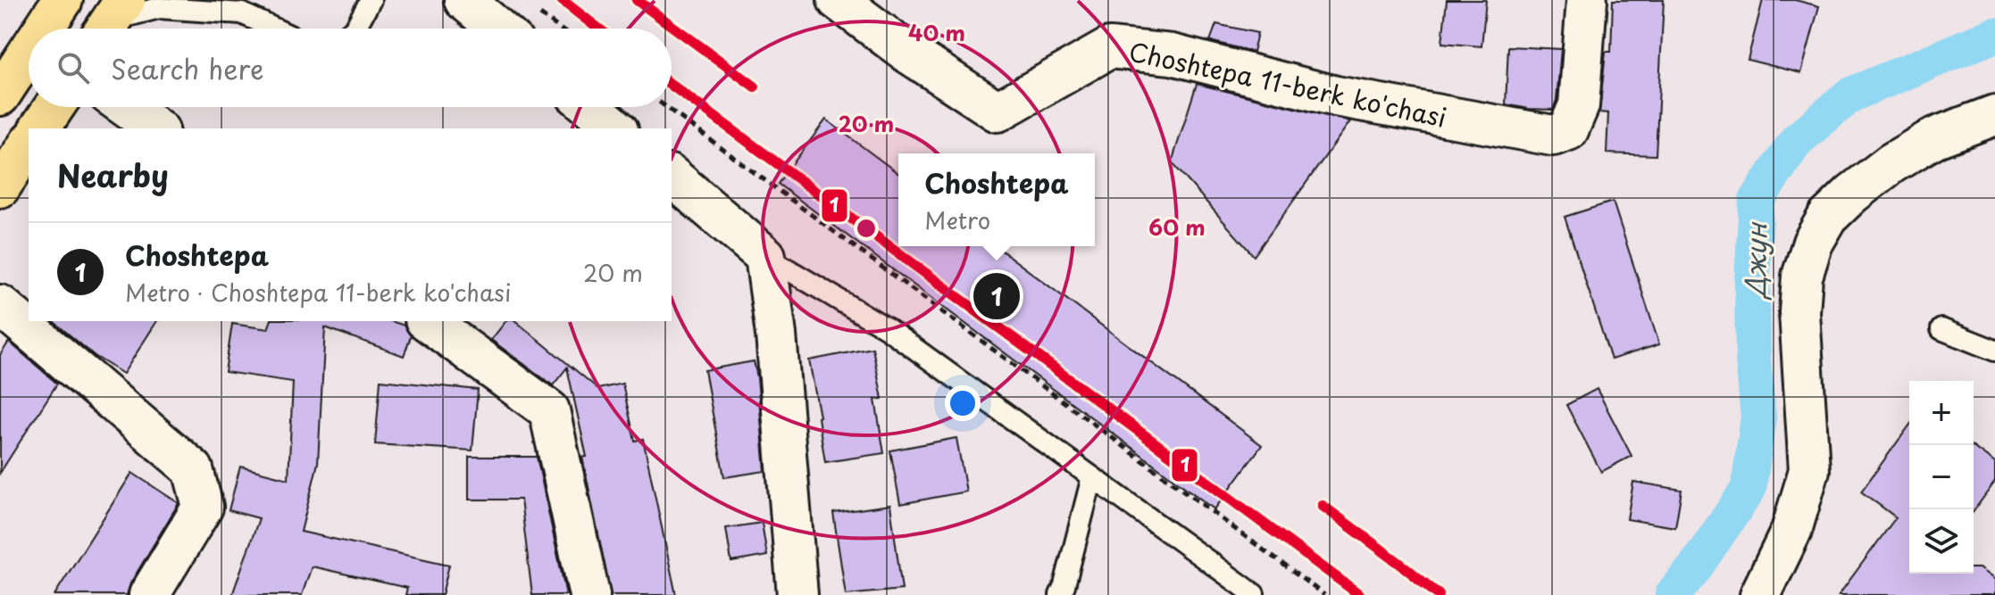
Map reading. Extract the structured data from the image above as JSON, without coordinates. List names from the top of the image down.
{
  "streets": {
    "street": ["Choshtepa 11-berk ko'chasi"]
  },
  "water": ["Джун"],
  "lines": ["transit line 1"],
  "page": {
    "search": "Search here",
    "heading": "Nearby",
    "popup": ["Choshtepa", "Metro"],
    "list": [
      {
        "mark": "1",
        "name": "Choshtepa",
        "note": "Metro · Choshtepa 11-berk ko'chasi",
        "value": "20 m"
      }
    ],
    "pins": "1",
    "map_buttons": ["+", "−"]
  },
  "rings": ["40 m", "20 m", "60 m"]
}
